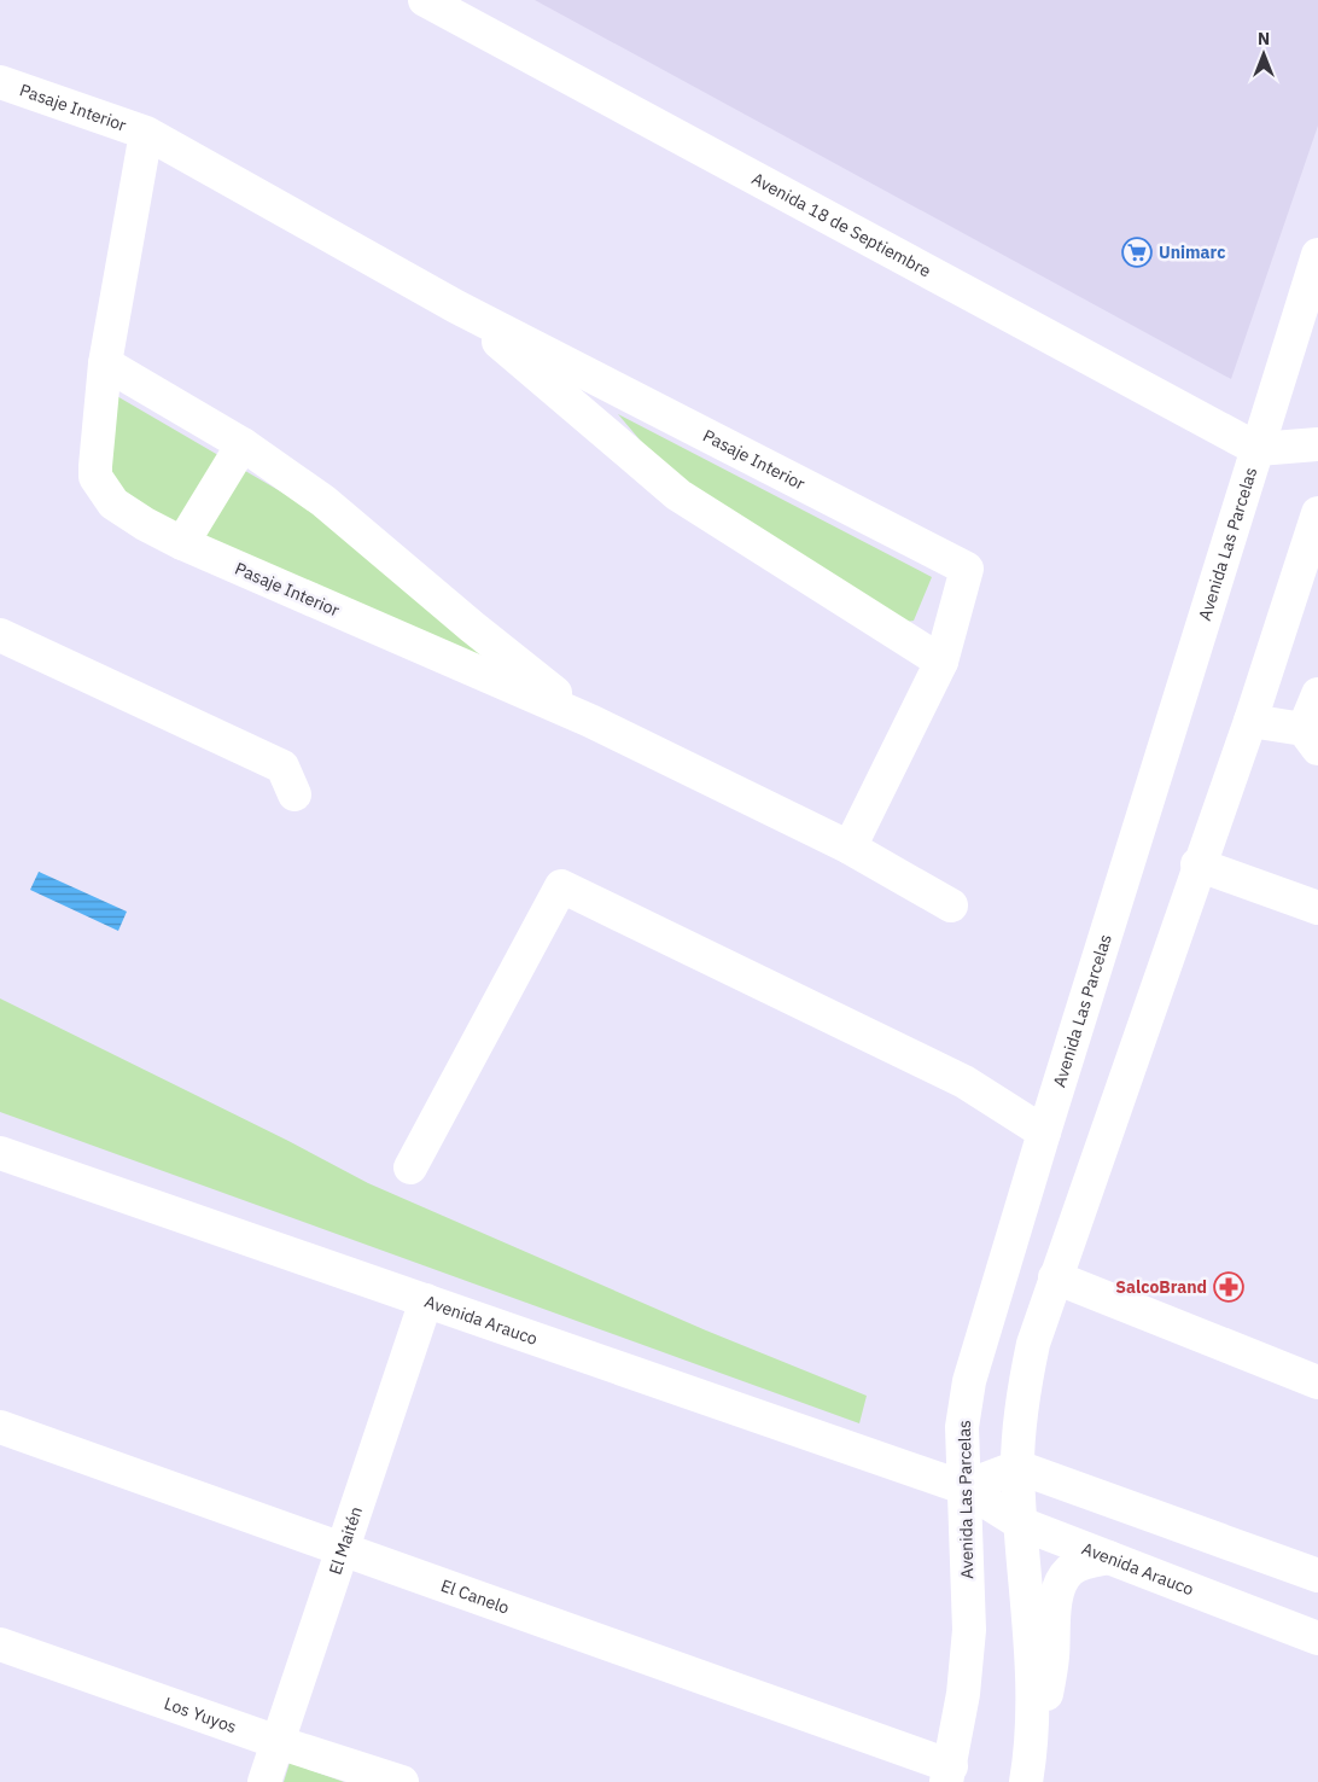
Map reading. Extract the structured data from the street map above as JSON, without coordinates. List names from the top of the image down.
{
  "streets": {
    "street": [
      "Pasaje Interior",
      "Avenida 18 de Septiembre",
      "Avenida Las Parcelas",
      "Avenida Arauco",
      "El Maitén",
      "El Canelo",
      "Los Yuyos"
    ]
  },
  "crossings": [
    ["Avenida 18 de Septiembre", "Avenida Las Parcelas"],
    ["Avenida Las Parcelas", "Avenida Arauco"],
    ["Avenida Las Parcelas", "El Canelo"],
    ["Avenida Arauco", "El Maitén"],
    ["El Maitén", "El Canelo"],
    ["El Maitén", "Los Yuyos"]
  ],
  "places": {
    "supermarket": ["Unimarc"],
    "pharmacy": ["SalcoBrand"]
  },
  "north": "top"
}
